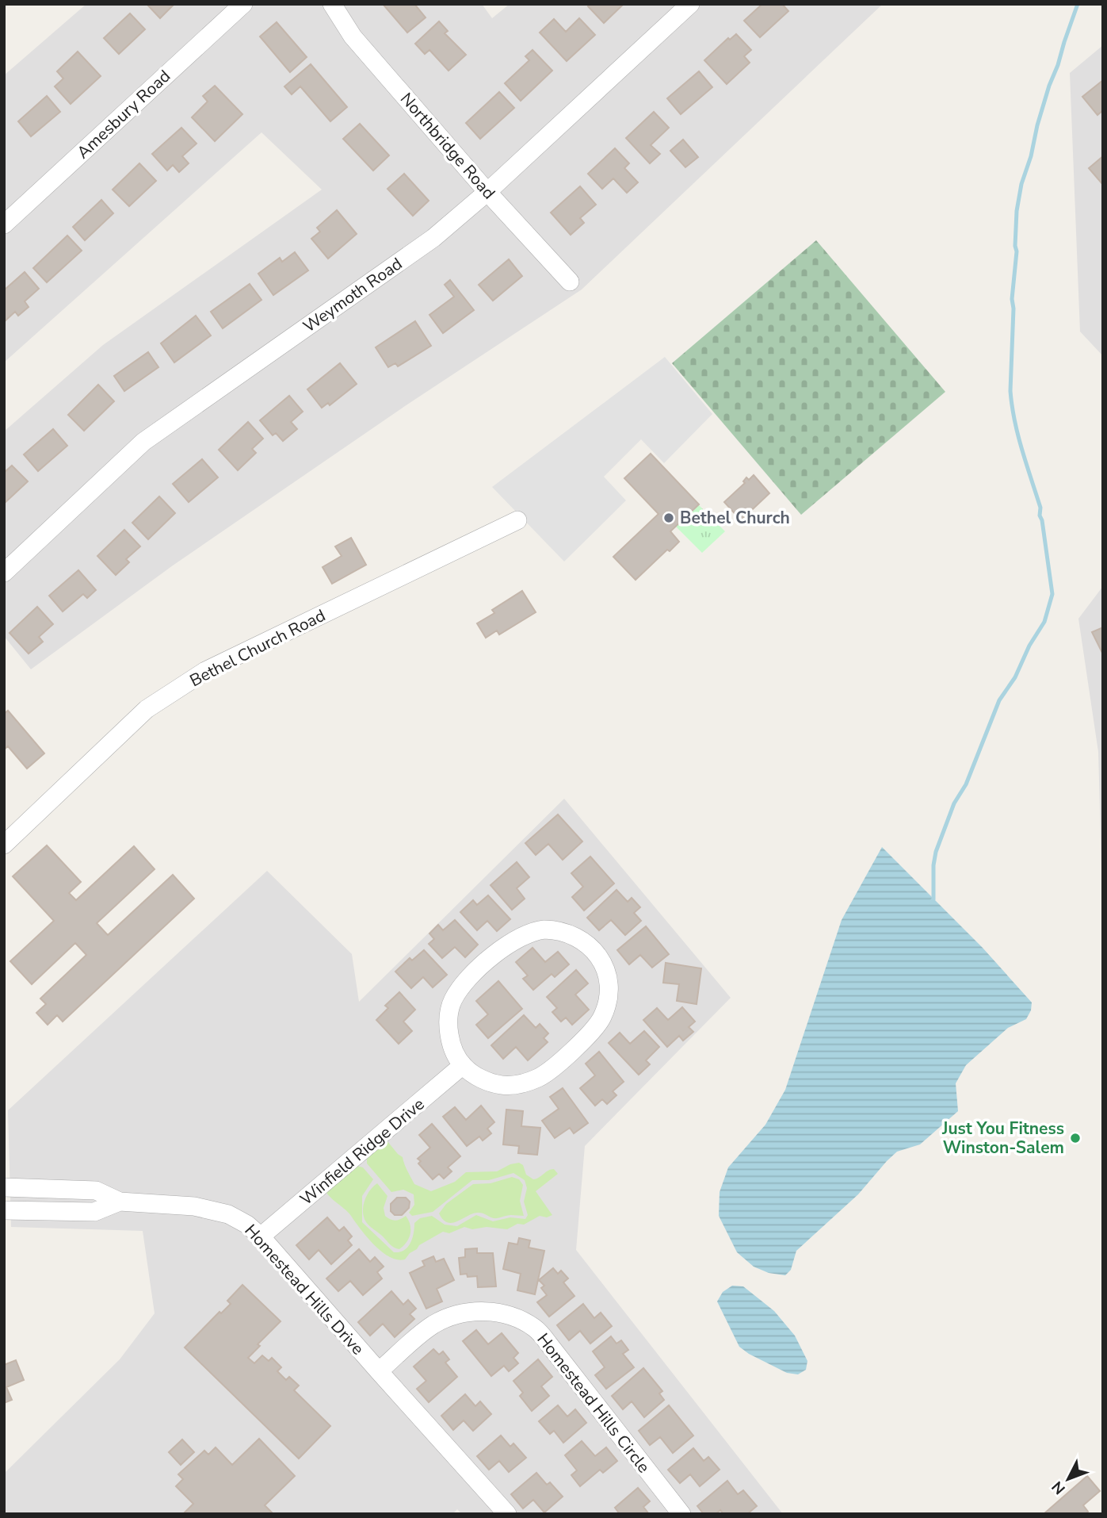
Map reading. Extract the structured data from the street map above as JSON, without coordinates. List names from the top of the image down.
{
  "streets": {
    "street": [
      "Amesbury Road",
      "Northbridge Road",
      "Weymoth Road",
      "Bethel Church Road",
      "Winfield Ridge Drive",
      "Homestead Hills Drive",
      "Homestead Hills Circle"
    ]
  },
  "crossings": [
    ["Northbridge Road", "Weymoth Road"],
    ["Winfield Ridge Drive", "Homestead Hills Drive"],
    ["Homestead Hills Drive", "Homestead Hills Circle"]
  ],
  "places": ["Bethel Church", "Just You Fitness Winston-Salem"],
  "north": "bottom left"
}
